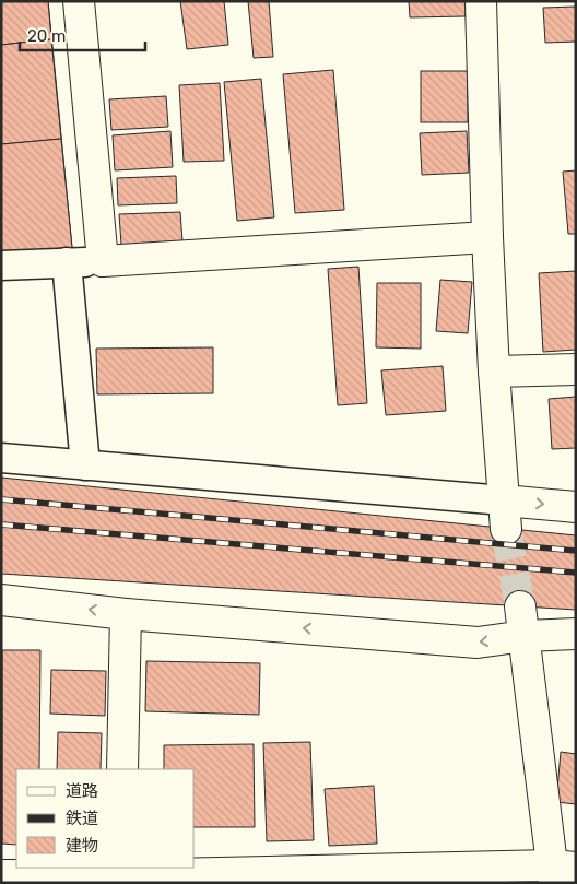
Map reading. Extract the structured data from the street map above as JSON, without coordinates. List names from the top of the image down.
{
  "legend": ["道路", "鉄道", "建物"],
  "scale_bar": "20 m"
}
